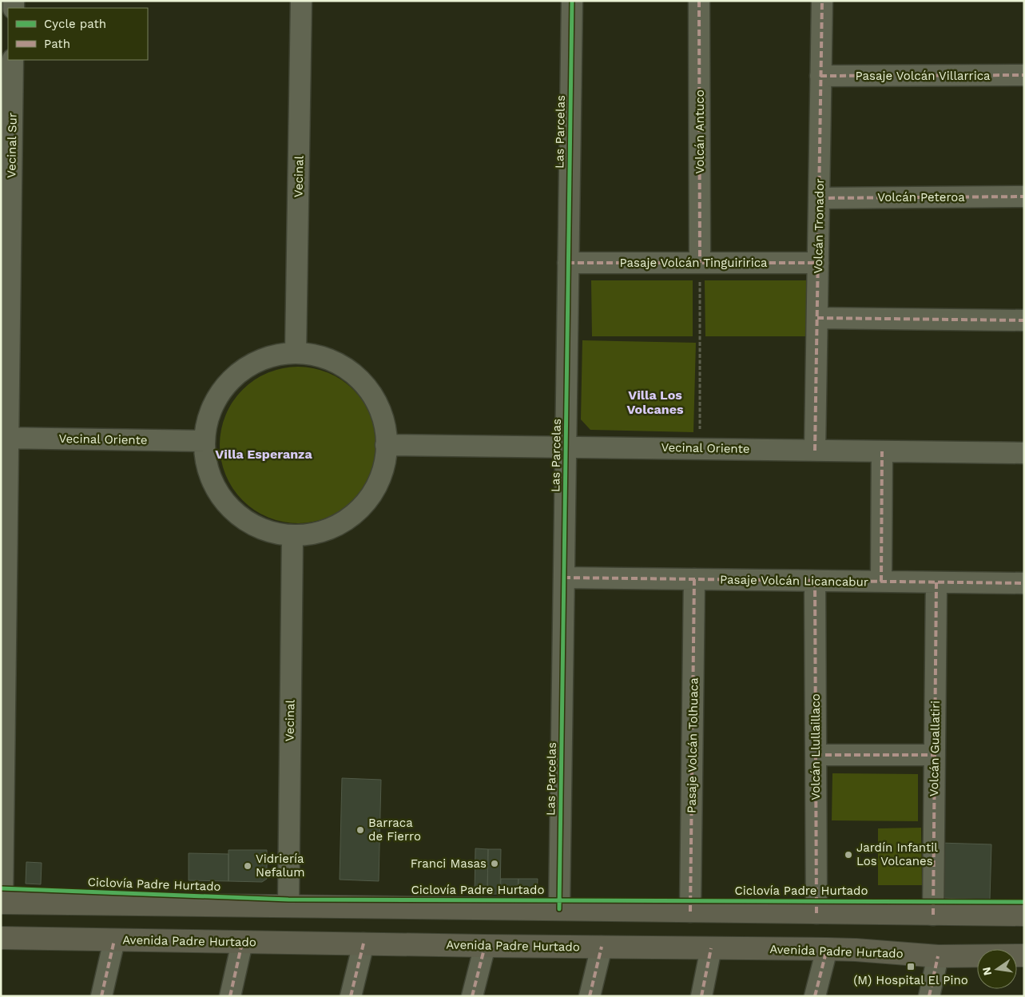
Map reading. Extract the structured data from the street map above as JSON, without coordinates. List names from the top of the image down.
{
  "streets": {
    "main road": ["Avenida Padre Hurtado"],
    "street": [
      "Pasaje Volcán Villarrica",
      "Las Parcelas",
      "Volcán Antuco",
      "Vecinal Sur",
      "Vecinal",
      "Volcán Peteroa",
      "Volcán Tronador",
      "Pasaje Volcán Tinguiririca",
      "Vecinal Oriente",
      "Pasaje Volcán Licancabur",
      "Pasaje Volcán Tolhuaca",
      "Volcán Llullaillaco",
      "Volcán Guallatiri"
    ],
    "cycle path": ["Ciclovía Padre Hurtado"]
  },
  "crossings": [
    ["Pasaje Volcán Villarrica", "Volcán Tronador"],
    ["Las Parcelas", "Pasaje Volcán Tinguiririca"],
    ["Las Parcelas", "Vecinal Oriente"],
    ["Las Parcelas", "Pasaje Volcán Licancabur"],
    ["Volcán Antuco", "Pasaje Volcán Tinguiririca"],
    ["Vecinal Sur", "Vecinal Oriente"],
    ["Volcán Peteroa", "Volcán Tronador"],
    ["Volcán Tronador", "Pasaje Volcán Tinguiririca"],
    ["Volcán Tronador", "Vecinal Oriente"],
    ["Pasaje Volcán Licancabur", "Pasaje Volcán Tolhuaca"],
    ["Pasaje Volcán Licancabur", "Volcán Llullaillaco"],
    ["Pasaje Volcán Licancabur", "Volcán Guallatiri"]
  ],
  "districts": ["Villa Los Volcanes", "Villa Esperanza"],
  "places": {
    "other": [
      "Barraca de Fierro",
      "Jardín Infantil Los Volcanes",
      "Franci Masas",
      "Vidriería Nefalum"
    ],
    "transit": ["(M) Hospital El Pino"]
  },
  "legend": ["Cycle path", "Path"],
  "north": "left"
}
